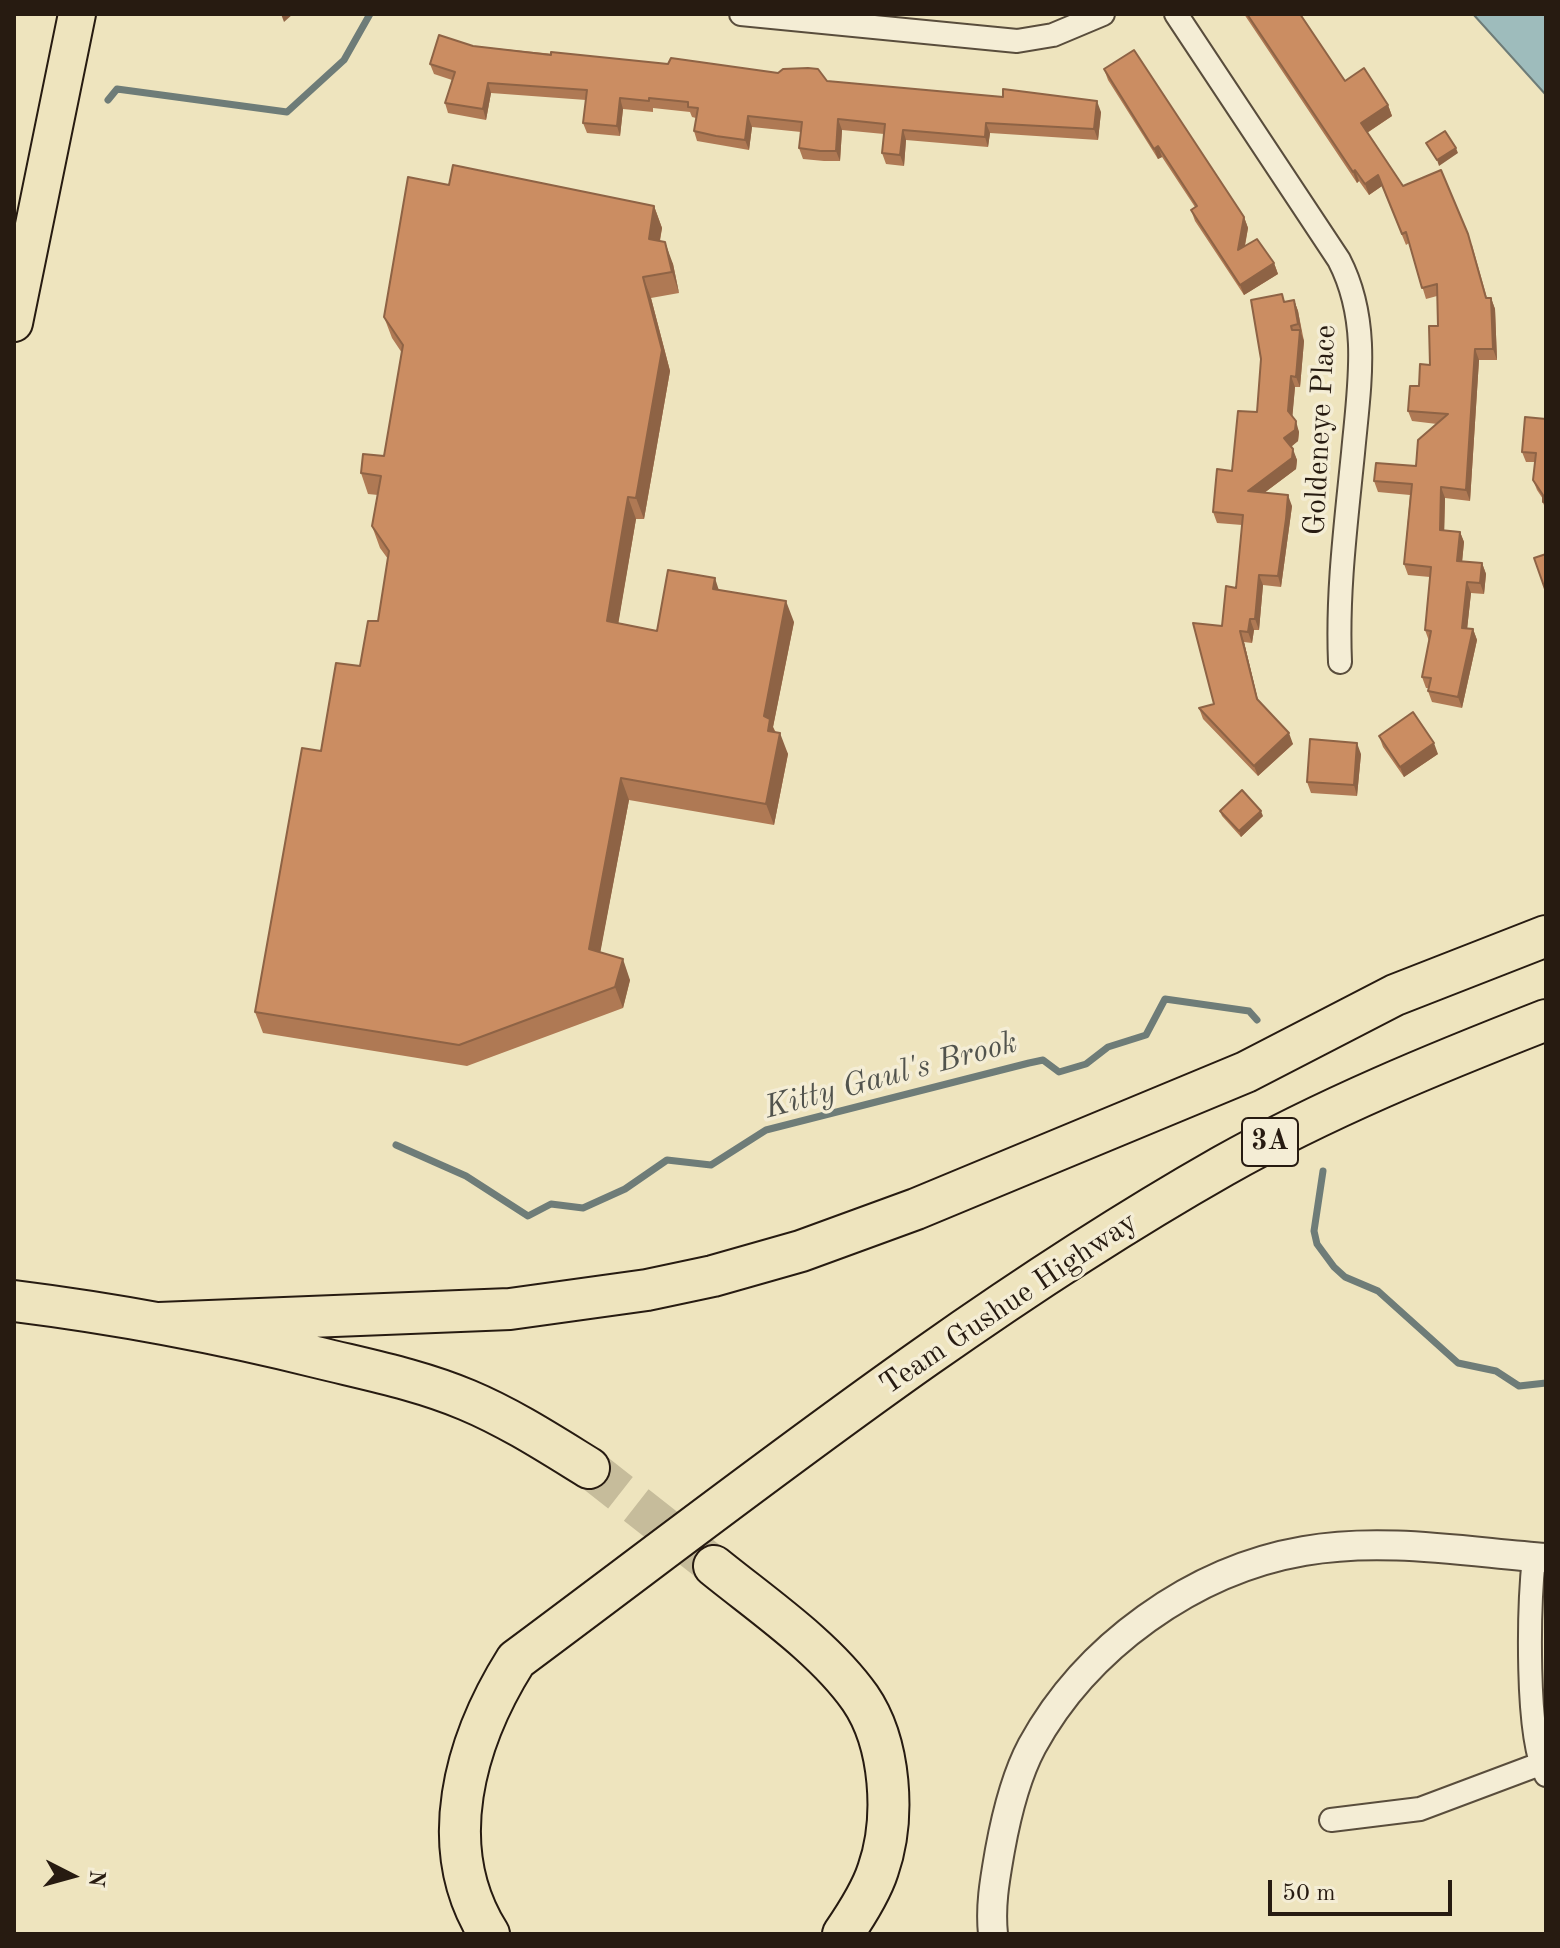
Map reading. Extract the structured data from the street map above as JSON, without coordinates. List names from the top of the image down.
{
  "streets": {
    "highway": ["3A", "Team Gushue Highway"],
    "street": ["Goldeneye Place"]
  },
  "water": ["Kitty Gaul's Brook"],
  "scale_bar": "50 m",
  "north": "right"
}
